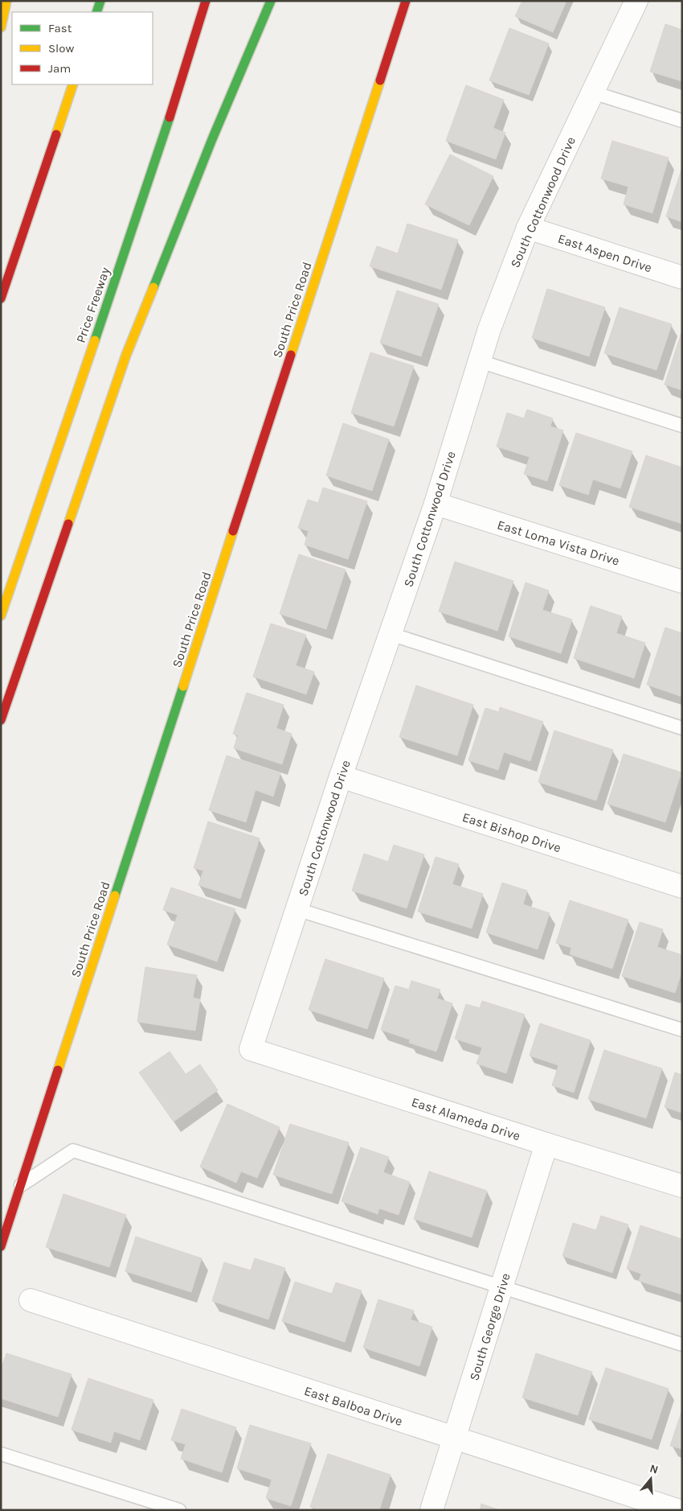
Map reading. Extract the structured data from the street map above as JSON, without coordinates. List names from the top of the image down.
{
  "streets": {
    "main road": ["Price Freeway", "South Price Road"],
    "street": [
      "South Cottonwood Drive",
      "East Aspen Drive",
      "East Loma Vista Drive",
      "East Bishop Drive",
      "East Alameda Drive",
      "South George Drive",
      "East Balboa Drive"
    ]
  },
  "crossings": [
    ["South Cottonwood Drive", "East Aspen Drive"],
    ["South Cottonwood Drive", "East Loma Vista Drive"],
    ["South Cottonwood Drive", "East Bishop Drive"],
    ["South Cottonwood Drive", "East Alameda Drive"],
    ["East Alameda Drive", "South George Drive"],
    ["South George Drive", "East Balboa Drive"]
  ],
  "legend": ["Fast", "Slow", "Jam"],
  "north": "top"
}
